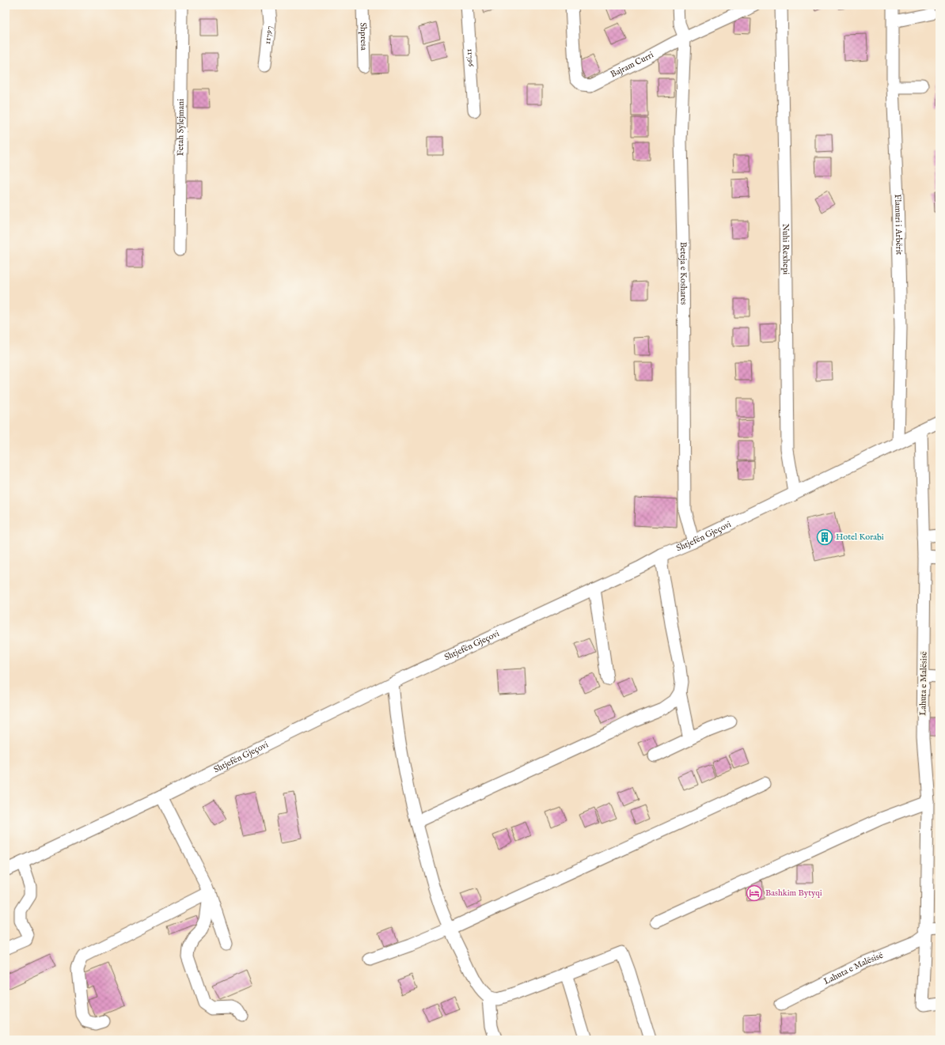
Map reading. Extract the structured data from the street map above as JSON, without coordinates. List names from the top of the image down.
{
  "streets": {
    "street": [
      "11797",
      "Shpresa",
      "11796",
      "Bajram Curri",
      "Fetah Sylejmani",
      "Flamuri i Arbërit",
      "Nuhi Rexhepi",
      "Beteja e Koshares",
      "Shtjefën Gjeçovi",
      "Lahuta e Malësisë"
    ]
  },
  "crossings": [
    ["Bajram Curri", "Beteja e Koshares"],
    ["Flamuri i Arbërit", "Shtjefën Gjeçovi"],
    ["Nuhi Rexhepi", "Shtjefën Gjeçovi"],
    ["Beteja e Koshares", "Shtjefën Gjeçovi"],
    ["Shtjefën Gjeçovi", "Lahuta e Malësisë"]
  ],
  "places": {
    "building": ["Hotel Korabi"],
    "hotel": ["Bashkim Bytyqi"]
  }
}
